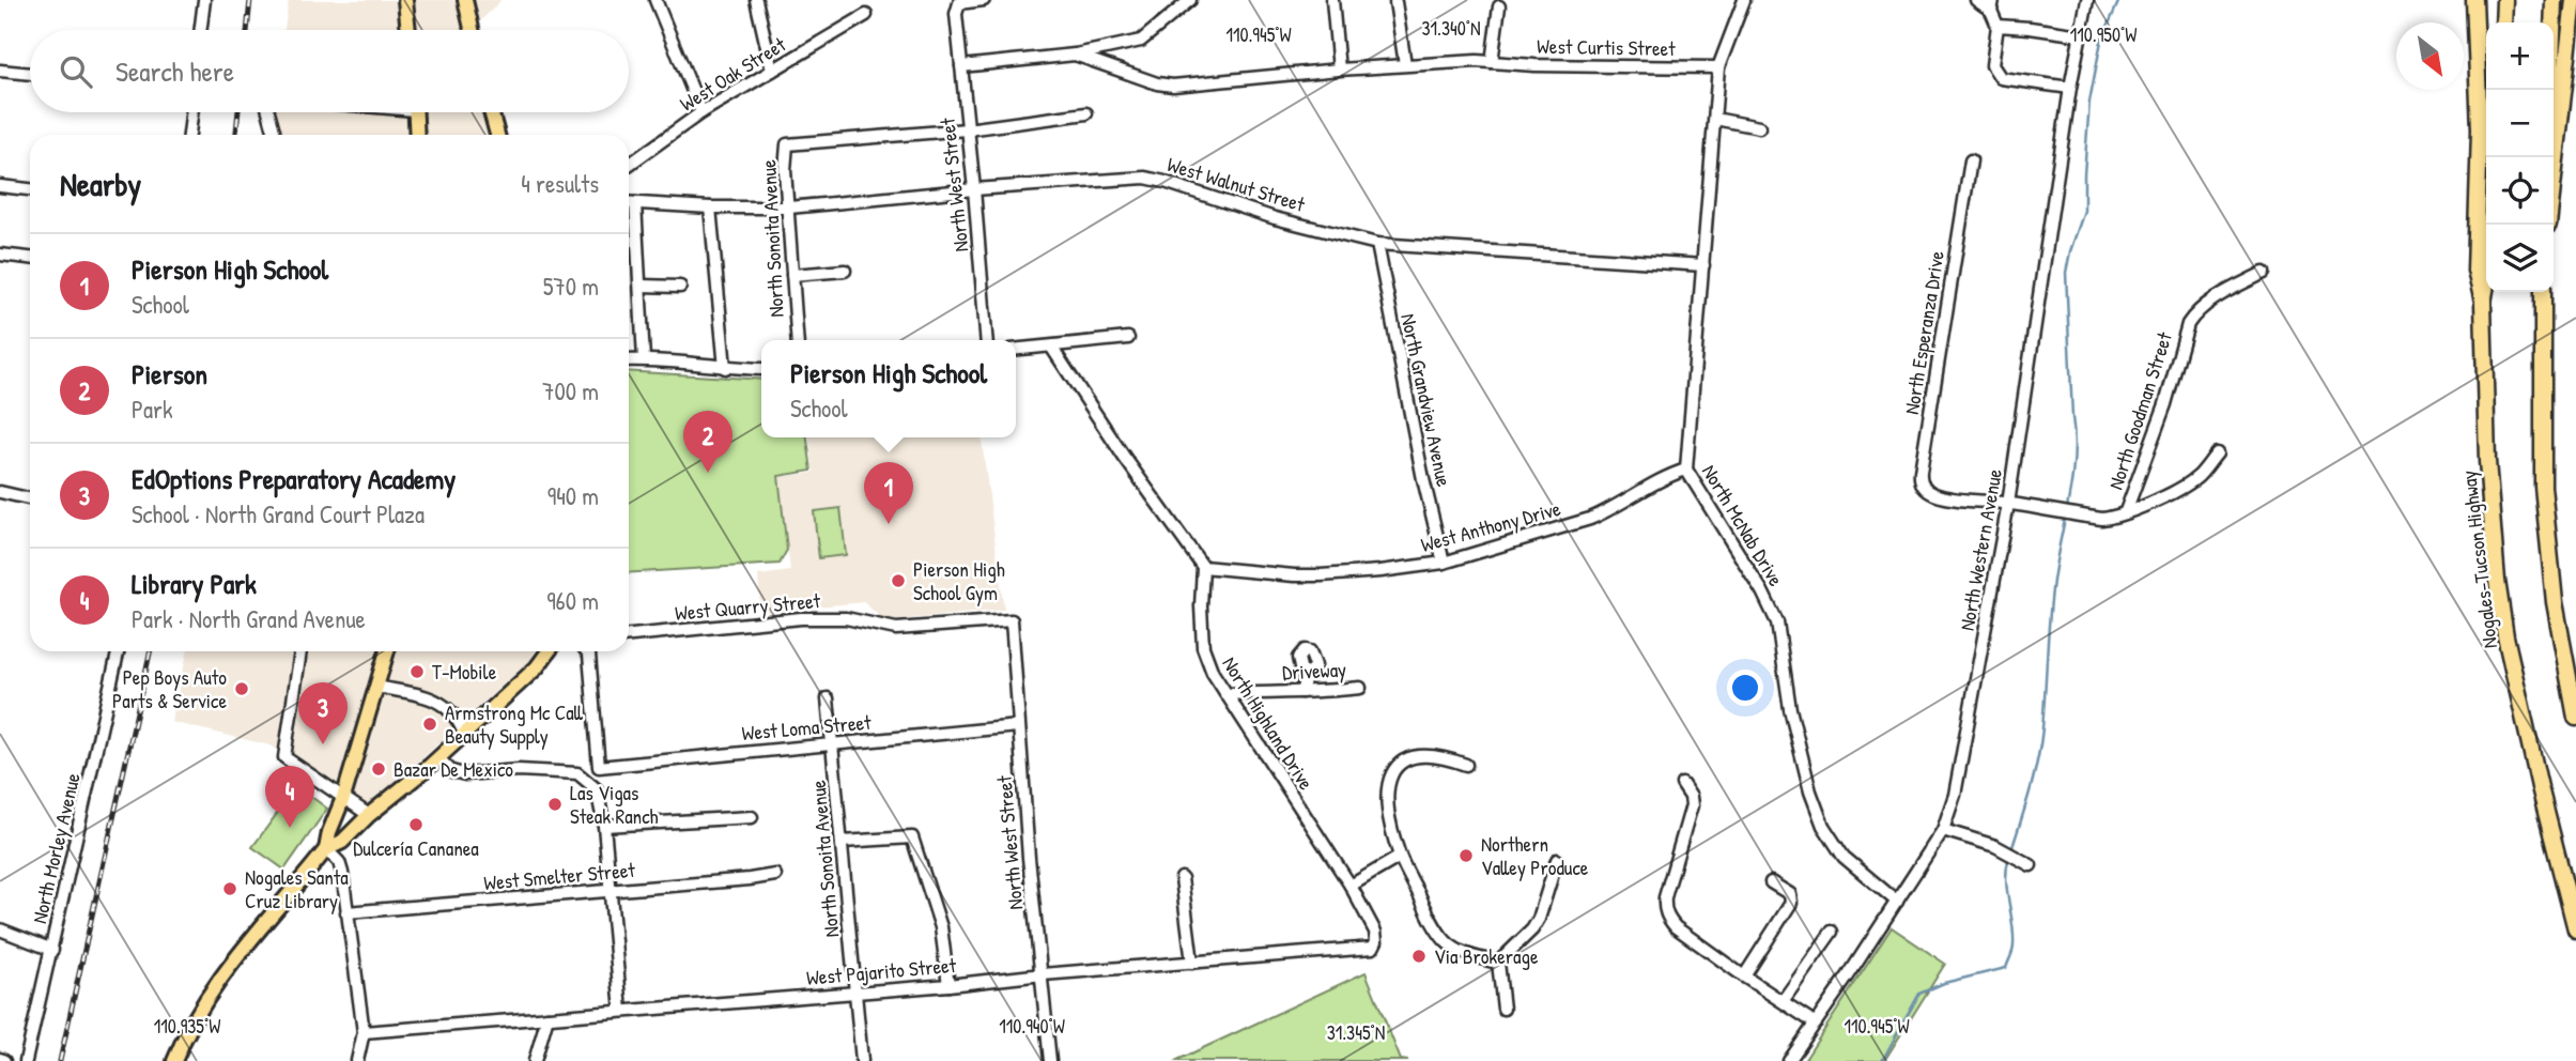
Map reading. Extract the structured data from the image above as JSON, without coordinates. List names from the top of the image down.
{
  "streets": {
    "highway": ["Nogales–Tucson Highway"],
    "street": [
      "West Curtis Street",
      "West Oak Street",
      "West Walnut Street",
      "North West Street",
      "North Sonoita Avenue",
      "North Esperanza Drive",
      "North Grandview Avenue",
      "North Goodman Street",
      "North McNab Drive",
      "West Anthony Drive",
      "North Western Avenue",
      "West Quarry Street",
      "Driveway",
      "North Highland Drive",
      "West Loma Street",
      "North Morley Avenue",
      "West Smelter Street",
      "West Pajarito Street"
    ]
  },
  "crossings": [
    ["West Curtis Street", "North West Street"],
    ["West Curtis Street", "North McNab Drive"],
    ["West Walnut Street", "North West Street"],
    ["West Walnut Street", "North Sonoita Avenue"],
    ["West Walnut Street", "North Grandview Avenue"],
    ["West Walnut Street", "North McNab Drive"],
    ["North West Street", "North Sonoita Avenue"],
    ["North West Street", "West Quarry Street"],
    ["North West Street", "West Loma Street"],
    ["North West Street", "West Pajarito Street"],
    ["North Sonoita Avenue", "West Loma Street"],
    ["North Sonoita Avenue", "West Pajarito Street"],
    ["North Esperanza Drive", "North Western Avenue"],
    ["North Grandview Avenue", "West Anthony Drive"],
    ["North McNab Drive", "West Anthony Drive"],
    ["North McNab Drive", "North Western Avenue"],
    ["West Anthony Drive", "North Highland Drive"],
    ["Driveway", "North Highland Drive"],
    ["North Highland Drive", "West Pajarito Street"]
  ],
  "places": [
    "Pierson High School Gym",
    "T-Mobile",
    "Pep Boys Auto Parts & Service",
    "Armstrong Mc Call Beauty Supply",
    "Bazar De Mexico",
    "Las Vigas Steak Ranch",
    "Dulcería Cananea",
    "Northern Valley Produce",
    "Nogales Santa Cruz Library",
    "Via Brokerage"
  ],
  "north": "bottom right",
  "page": {
    "map_buttons": ["+", "−"],
    "search": "Search here",
    "heading": ["Nearby", "4 results"],
    "list": [
      {
        "mark": "1",
        "name": "Pierson High School",
        "note": "School",
        "value": "570 m"
      },
      {
        "mark": "2",
        "name": "Pierson",
        "note": "Park",
        "value": "700 m"
      },
      {
        "mark": "3",
        "name": "EdOptions Preparatory Academy",
        "note": "School · North Grand Court Plaza",
        "value": "940 m"
      },
      {
        "mark": "4",
        "name": "Library Park",
        "note": "Park · North Grand Avenue",
        "value": "960 m"
      }
    ],
    "popup": ["Pierson High School", "School"],
    "pins": [
      "2",
      "1",
      "3",
      "4"
    ]
  },
  "coordinates": [
    "31.340°N",
    "110.945°W",
    "110.950°W",
    "110.935°W",
    "110.940°W",
    "31.345°N"
  ]
}
